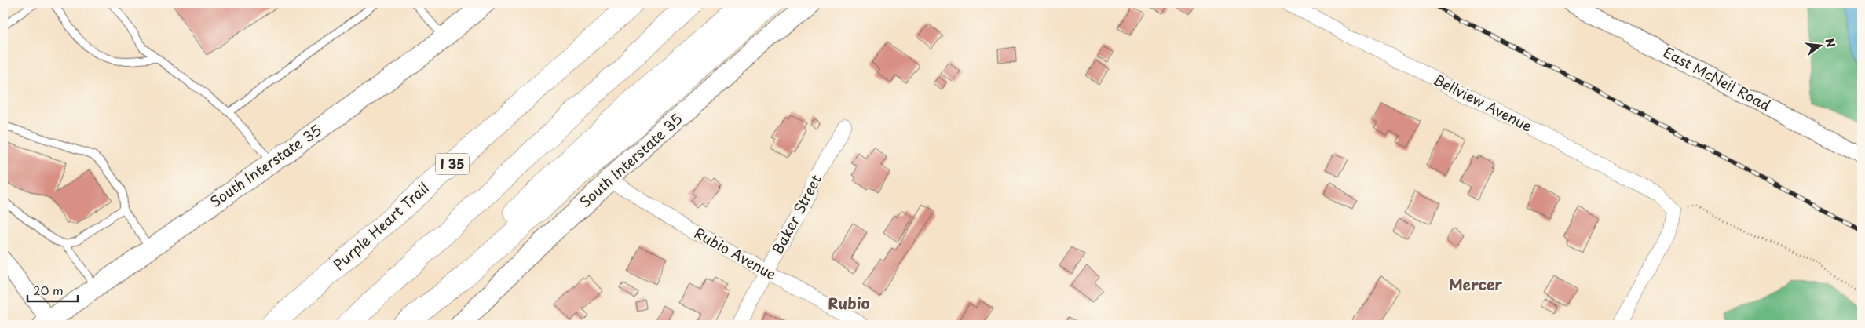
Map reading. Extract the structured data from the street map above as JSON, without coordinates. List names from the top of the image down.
{
  "streets": {
    "highway": ["I 35", "Purple Heart Trail"],
    "main road": ["South Interstate 35"],
    "street": [
      "East McNeil Road",
      "Bellview Avenue",
      "Baker Street",
      "Rubio Avenue"
    ]
  },
  "crossings": [
    ["South Interstate 35", "Rubio Avenue"],
    ["Baker Street", "Rubio Avenue"]
  ],
  "districts": ["Mercer", "Rubio"],
  "scale_bar": "20 m",
  "north": "right"
}
